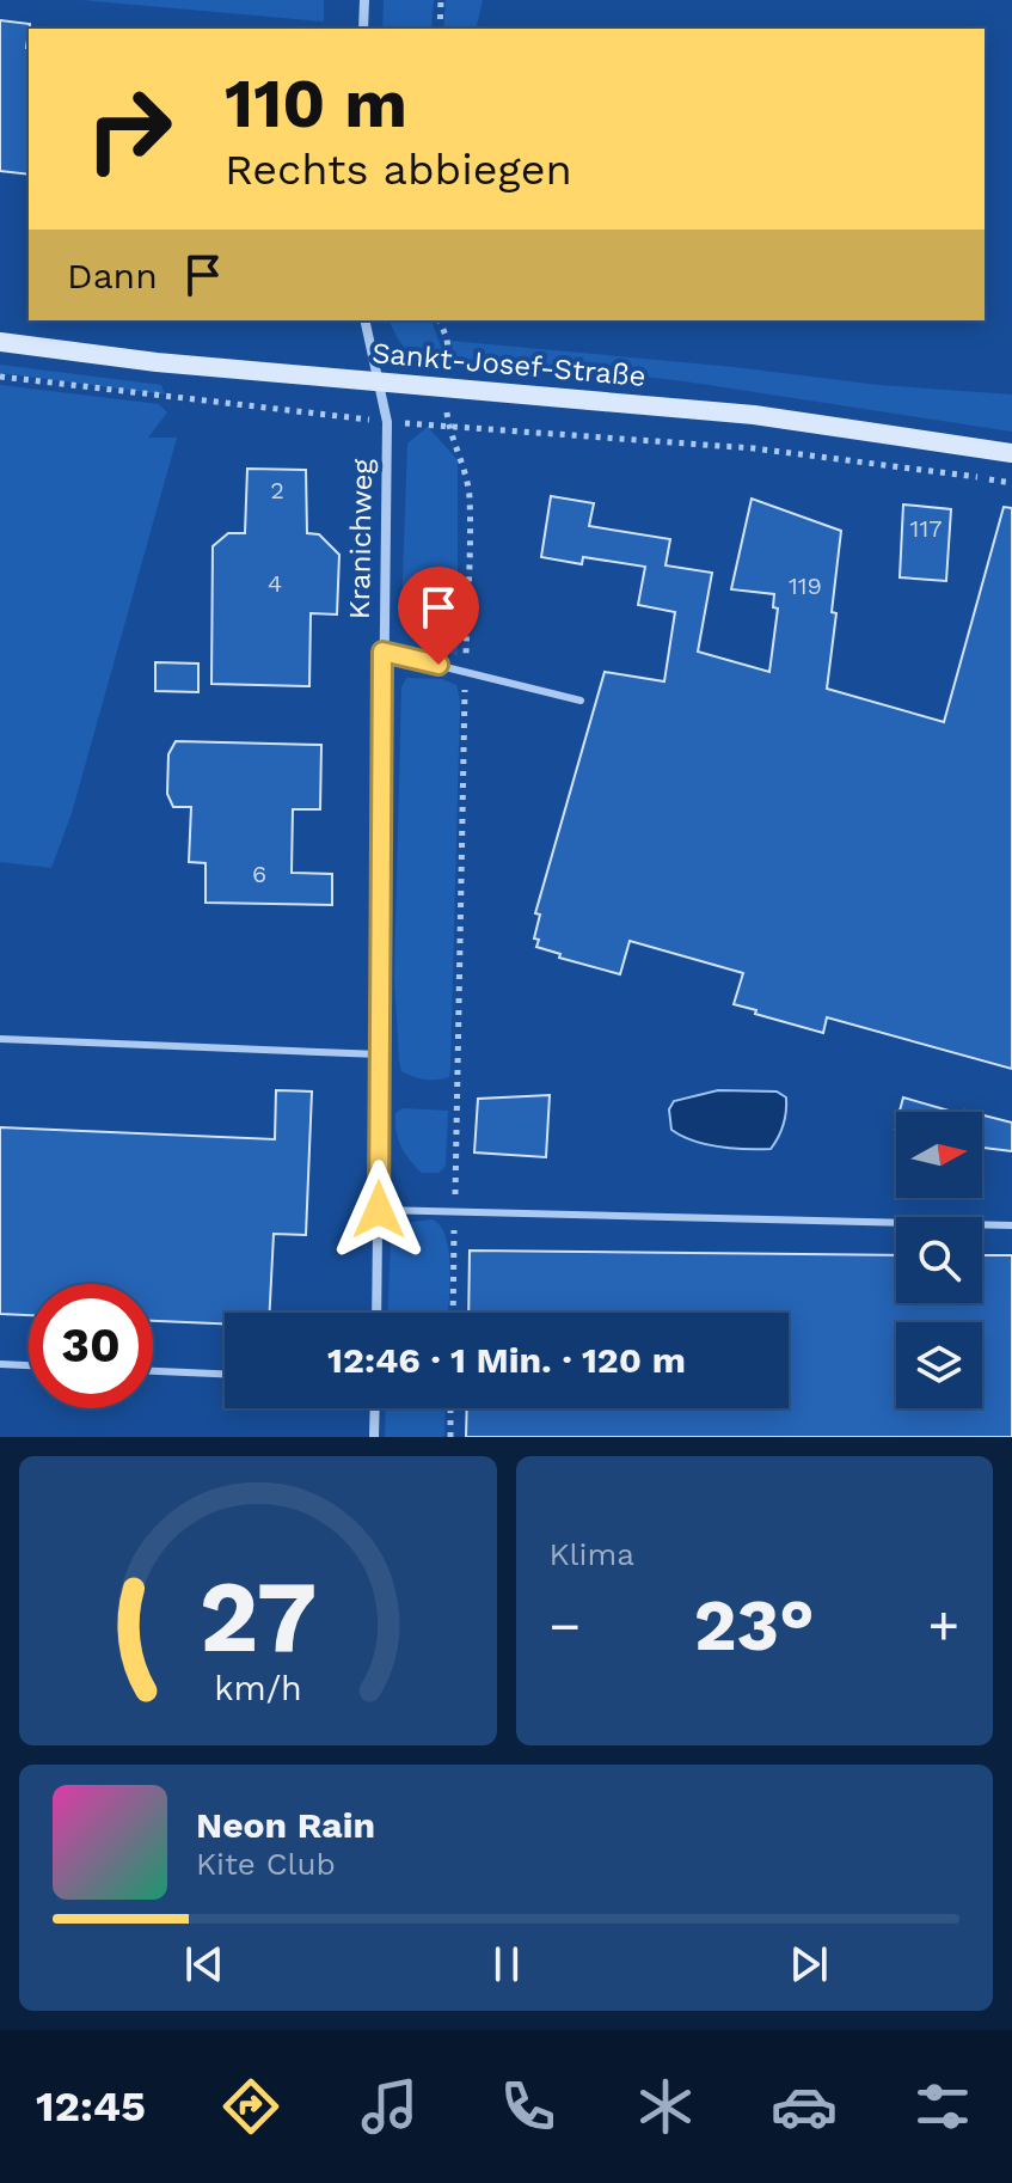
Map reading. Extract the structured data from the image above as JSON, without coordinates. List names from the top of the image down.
{
  "streets": {
    "street": ["Sankt-Josef-Straße", "Kranichweg"]
  },
  "crossings": [
    ["Sankt-Josef-Straße", "Kranichweg"]
  ],
  "house_numbers": [
    "2",
    "117",
    "4",
    "119",
    "6"
  ],
  "north": "right",
  "page": {
    "turn": ["110 m", "Rechts abbiegen"],
    "then": "Dann",
    "limit": "30",
    "trip": "12:46 · 1 Min. · 120 m",
    "tile": "Klima",
    "heat": ["−", "23°", "+"],
    "song": ["Neon Rain", "Kite Club"],
    "tabs": "12:45",
    "gauge": ["27", "km/h"]
  }
}
